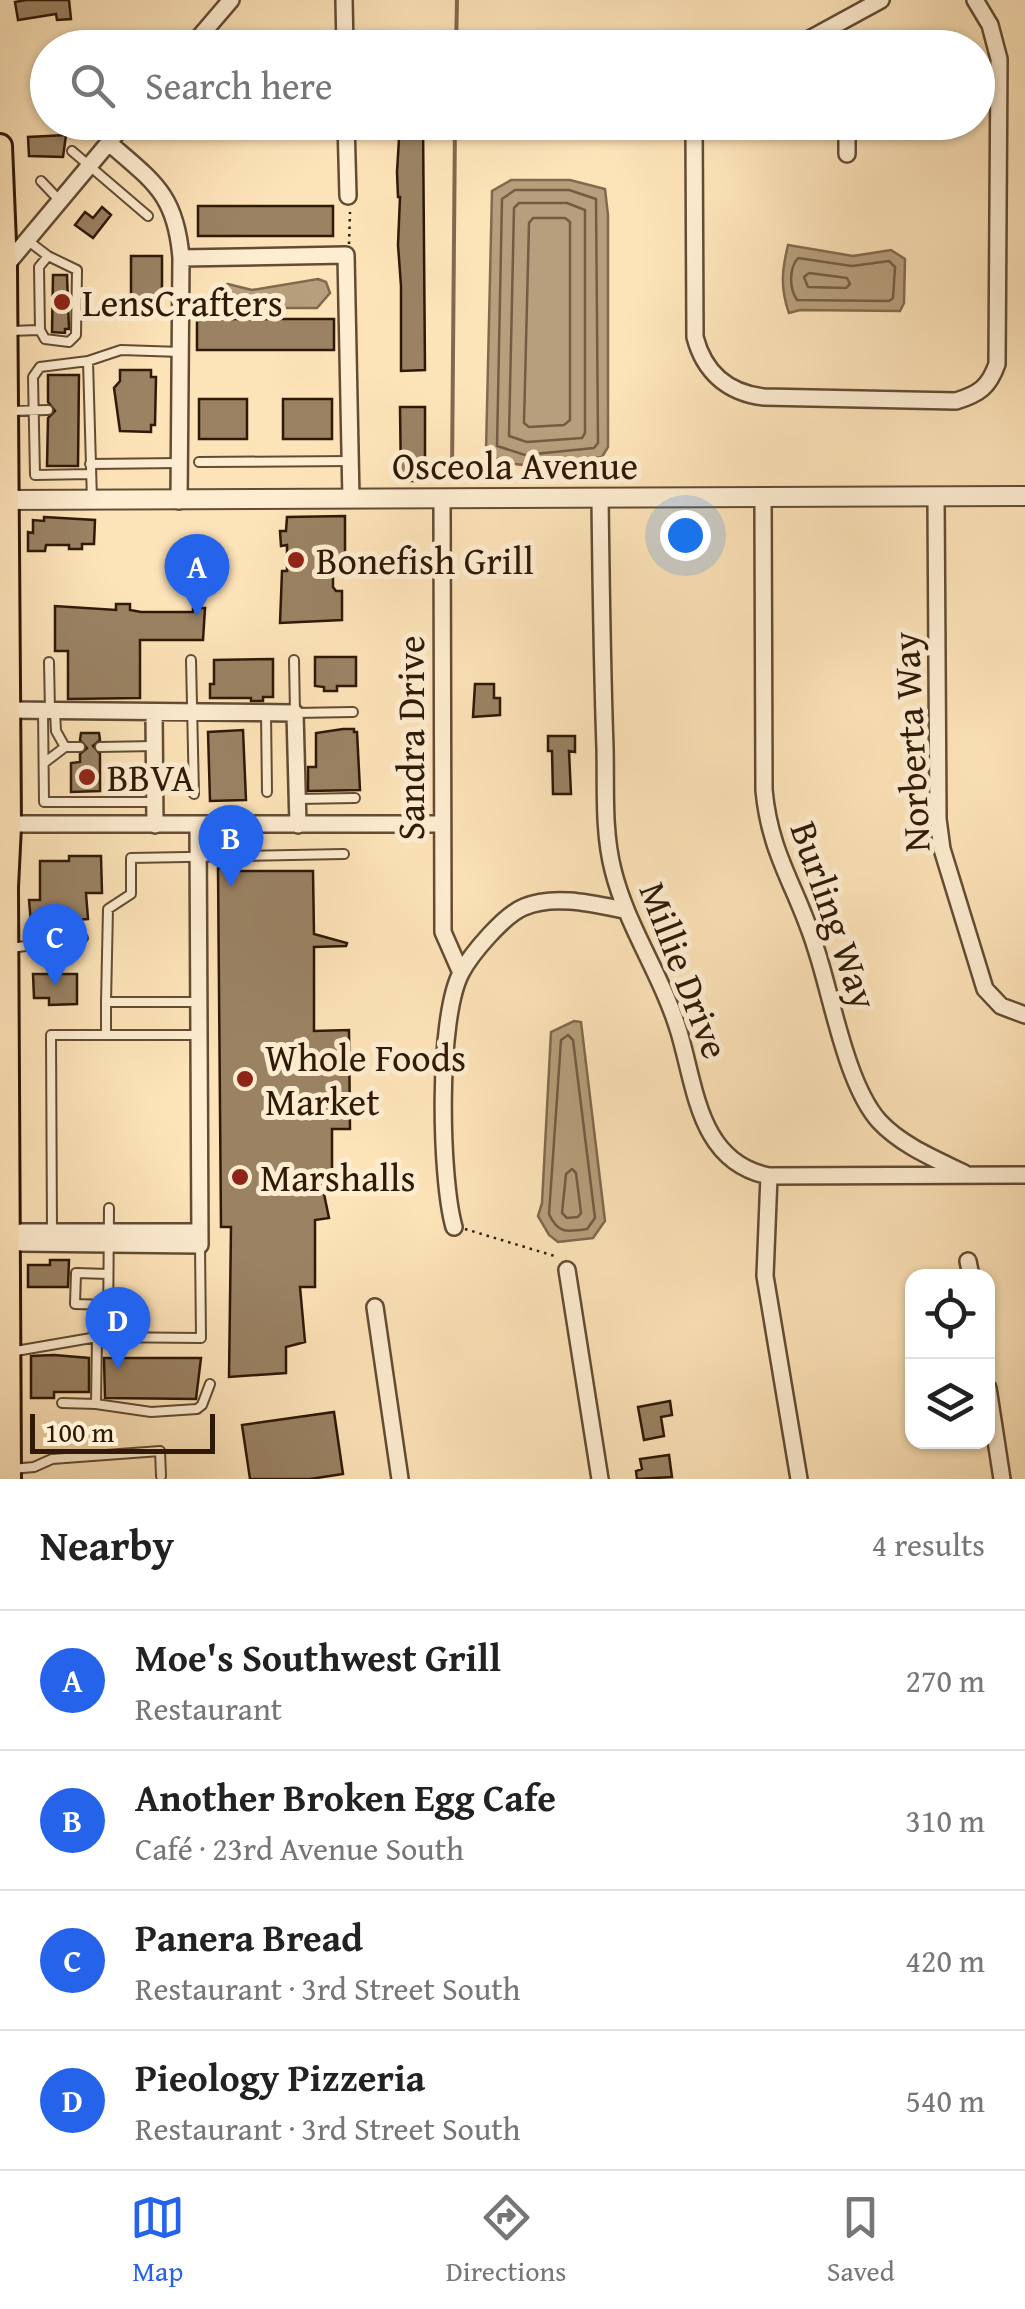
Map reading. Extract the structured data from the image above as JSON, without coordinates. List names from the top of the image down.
{
  "streets": {
    "street": [
      "Osceola Avenue",
      "Sandra Drive",
      "Norberta Way",
      "Burling Way",
      "Millie Drive"
    ]
  },
  "crossings": [
    ["Osceola Avenue", "Sandra Drive"],
    ["Osceola Avenue", "Norberta Way"],
    ["Osceola Avenue", "Burling Way"],
    ["Osceola Avenue", "Millie Drive"],
    ["Burling Way", "Millie Drive"]
  ],
  "places": [
    "LensCrafters",
    "Bonefish Grill",
    "BBVA",
    "Whole Foods Market",
    "Marshalls"
  ],
  "scale_bar": "100 m",
  "page": {
    "search": "Search here",
    "pins": [
      "A",
      "B",
      "C",
      "D"
    ],
    "scale": "100 m",
    "heading": ["Nearby", "4 results"],
    "list": [
      {
        "mark": "A",
        "name": "Moe's Southwest Grill",
        "note": "Restaurant",
        "value": "270 m"
      },
      {
        "mark": "B",
        "name": "Another Broken Egg Cafe",
        "note": "Café · 23rd Avenue South",
        "value": "310 m"
      },
      {
        "mark": "C",
        "name": "Panera Bread",
        "note": "Restaurant · 3rd Street South",
        "value": "420 m"
      },
      {
        "mark": "D",
        "name": "Pieology Pizzeria",
        "note": "Restaurant · 3rd Street South",
        "value": "540 m"
      }
    ],
    "nav": ["Map", "Directions", "Saved"]
  }
}
